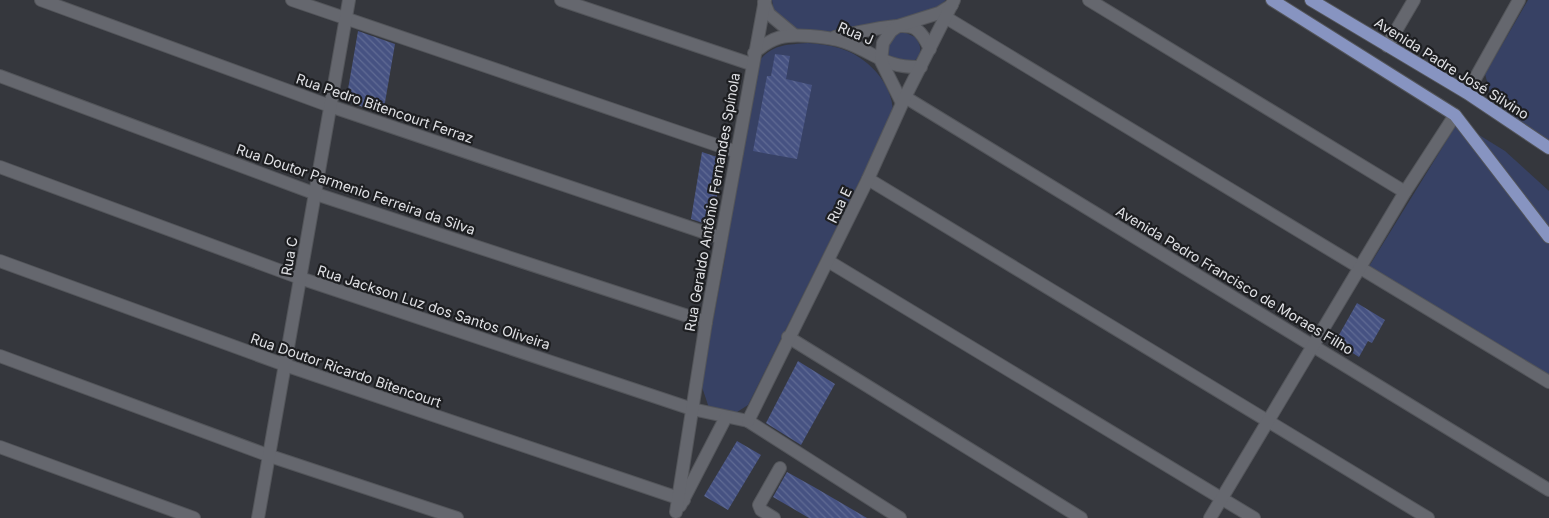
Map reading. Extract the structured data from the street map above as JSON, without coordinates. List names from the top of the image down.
{
  "streets": {
    "main road": ["Avenida Padre José Silvino"],
    "street": [
      "Rua J",
      "Rua Pedro Bitencourt Ferraz",
      "Rua Doutor Parmenio Ferreira da Silva",
      "Rua Geraldo Antônio Fernandes Spínola",
      "Rua E",
      "Rua C",
      "Avenida Pedro Francisco de Moraes Filho",
      "Rua Jackson Luz dos Santos Oliveira",
      "Rua Doutor Ricardo Bitencourt"
    ]
  },
  "crossings": [
    ["Rua J", "Rua Geraldo Antônio Fernandes Spínola"],
    ["Rua J", "Rua E"],
    ["Rua Pedro Bitencourt Ferraz", "Rua Geraldo Antônio Fernandes Spínola"],
    ["Rua Pedro Bitencourt Ferraz", "Rua C"],
    ["Rua Doutor Parmenio Ferreira da Silva", "Rua Geraldo Antônio Fernandes Spínola"],
    ["Rua Doutor Parmenio Ferreira da Silva", "Rua C"],
    ["Rua Geraldo Antônio Fernandes Spínola", "Rua Jackson Luz dos Santos Oliveira"],
    ["Rua Geraldo Antônio Fernandes Spínola", "Rua Doutor Ricardo Bitencourt"],
    ["Rua E", "Avenida Pedro Francisco de Moraes Filho"],
    ["Rua E", "Rua Jackson Luz dos Santos Oliveira"],
    ["Rua C", "Rua Jackson Luz dos Santos Oliveira"],
    ["Rua C", "Rua Doutor Ricardo Bitencourt"]
  ]
}
